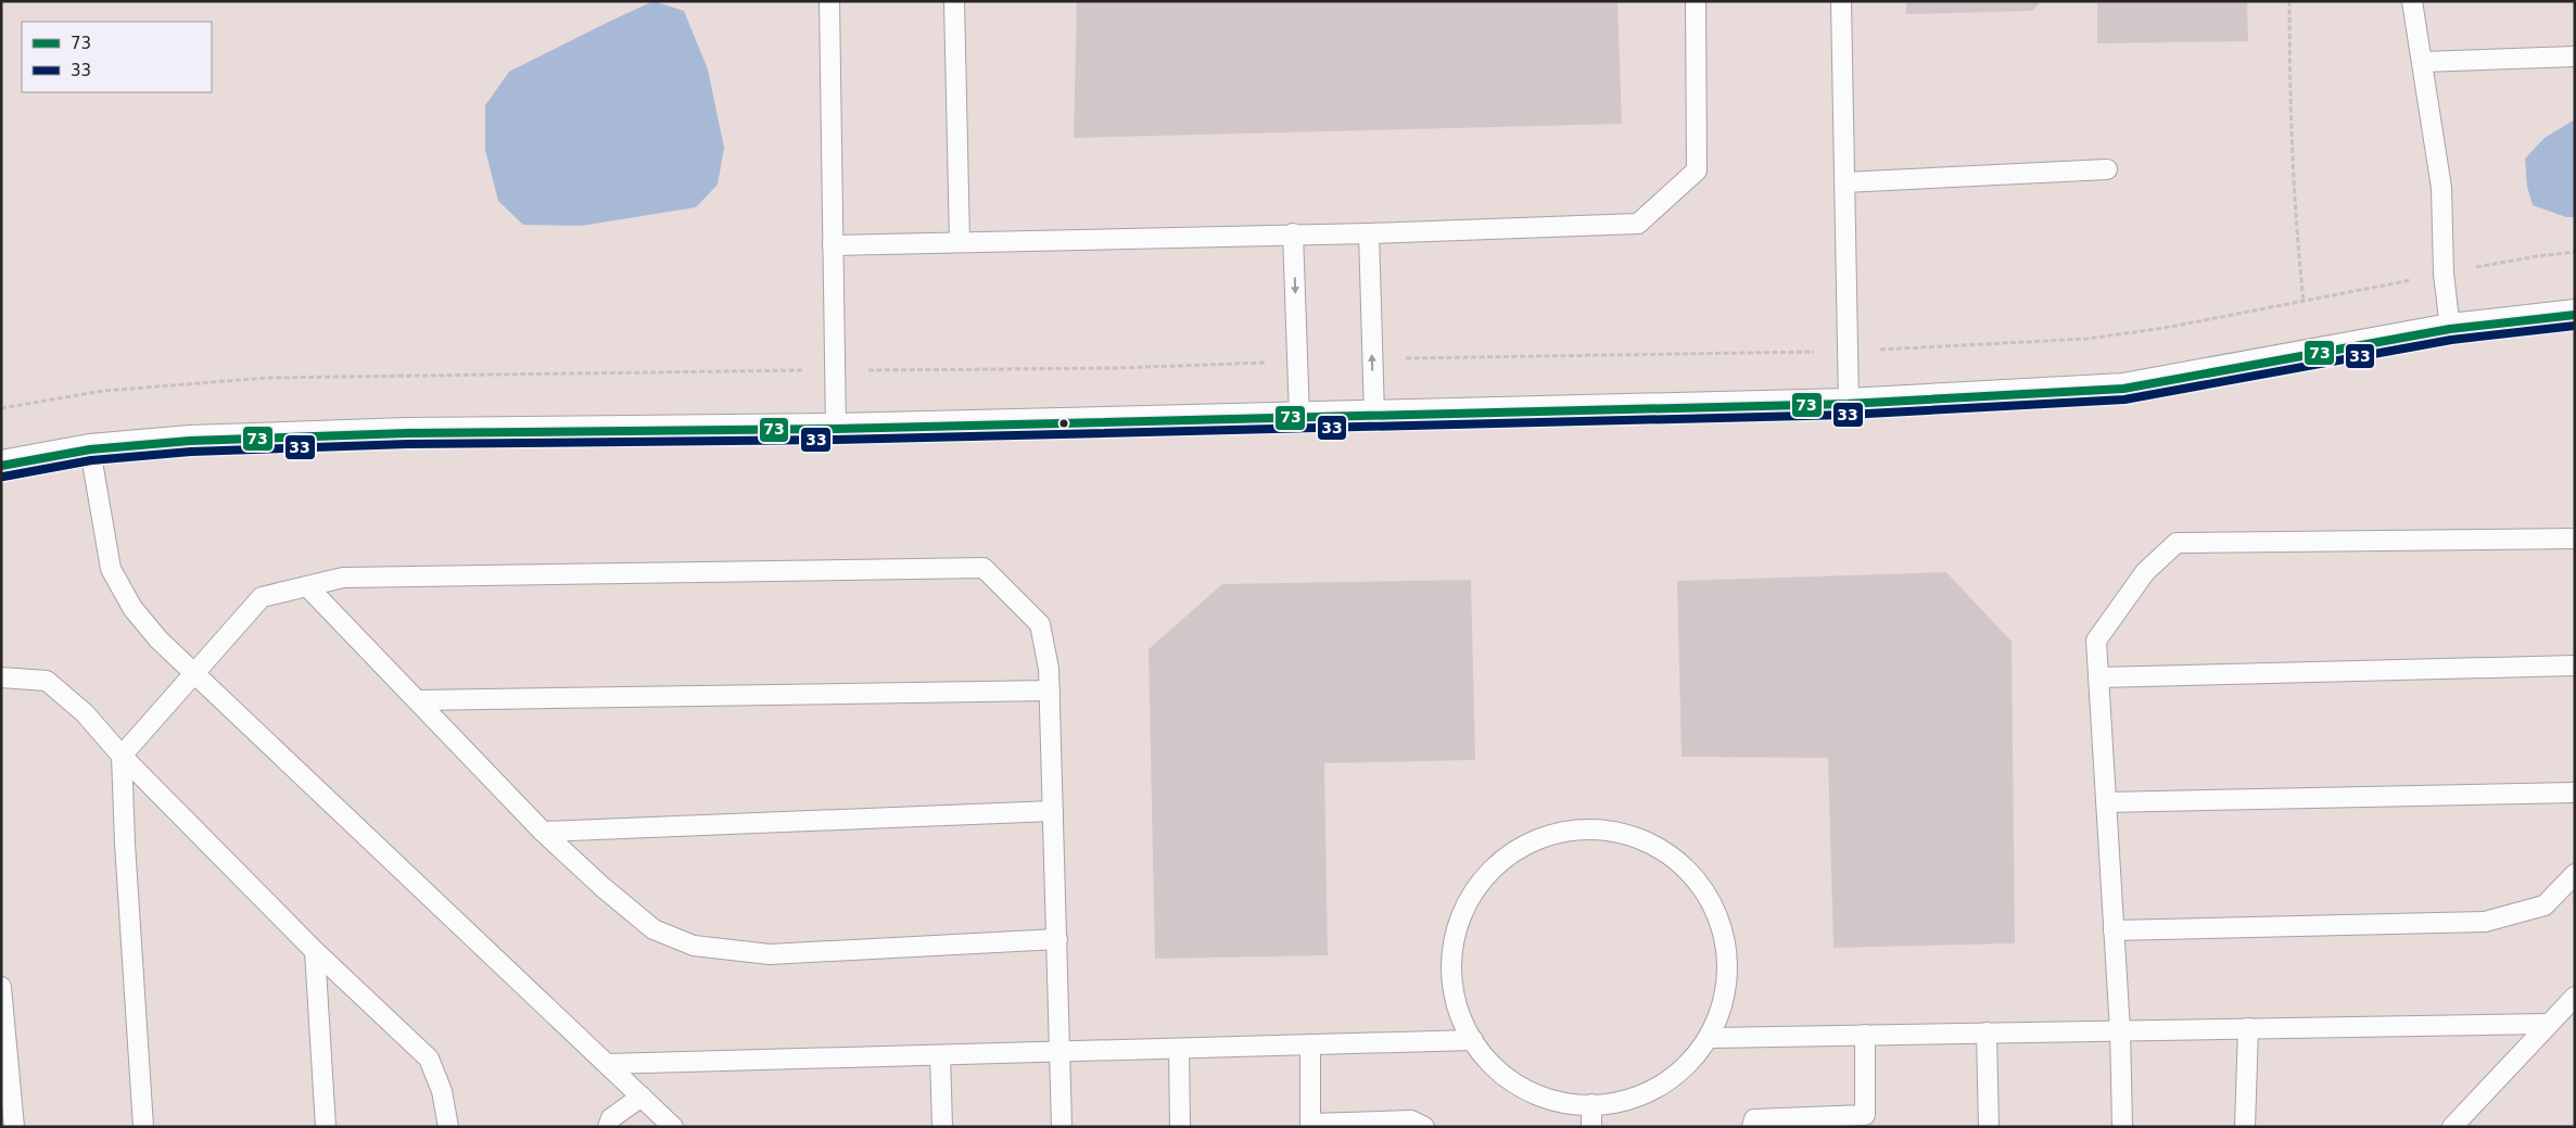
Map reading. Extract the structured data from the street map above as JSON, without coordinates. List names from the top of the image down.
{
  "lines": ["transit line 73", "transit line 33"],
  "legend": ["73", "33"]
}
